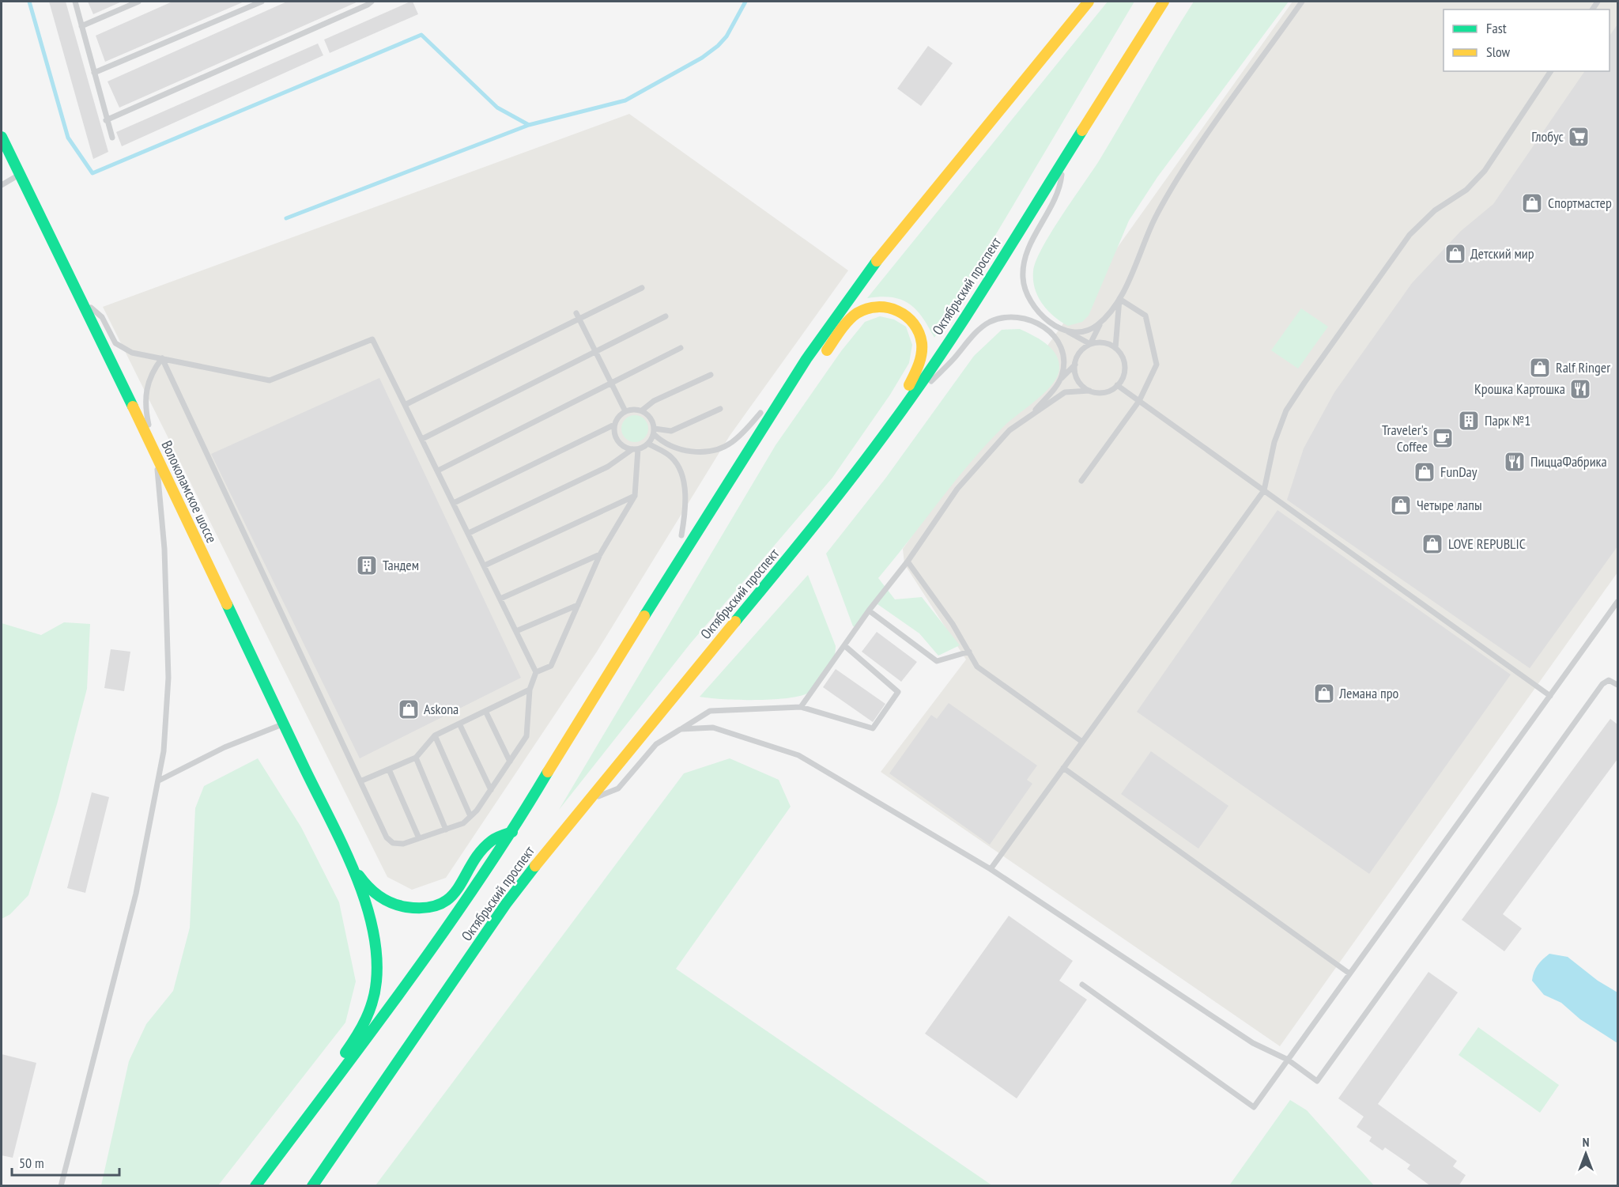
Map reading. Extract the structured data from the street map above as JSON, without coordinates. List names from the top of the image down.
{
  "streets": {
    "main road": ["Октябрьский проспект", "Волоколамское шоссе"]
  },
  "crossings": [
    ["Октябрьский проспект", "Волоколамское шоссе"]
  ],
  "places": {
    "supermarket": ["Глобус"],
    "shop": [
      "Спортмастер",
      "Детский мир",
      "Ralf Ringer",
      "FunDay",
      "Четыре лапы",
      "LOVE REPUBLIC",
      "Лемана про",
      "Askona"
    ],
    "restaurant": ["Крошка Картошка", "ПиццаФабрика"],
    "building": ["Парк №1", "Тандем"],
    "cafe": ["Traveler's Coffee"]
  },
  "legend": ["Fast", "Slow"],
  "scale_bar": "50 m",
  "north": "top"
}
